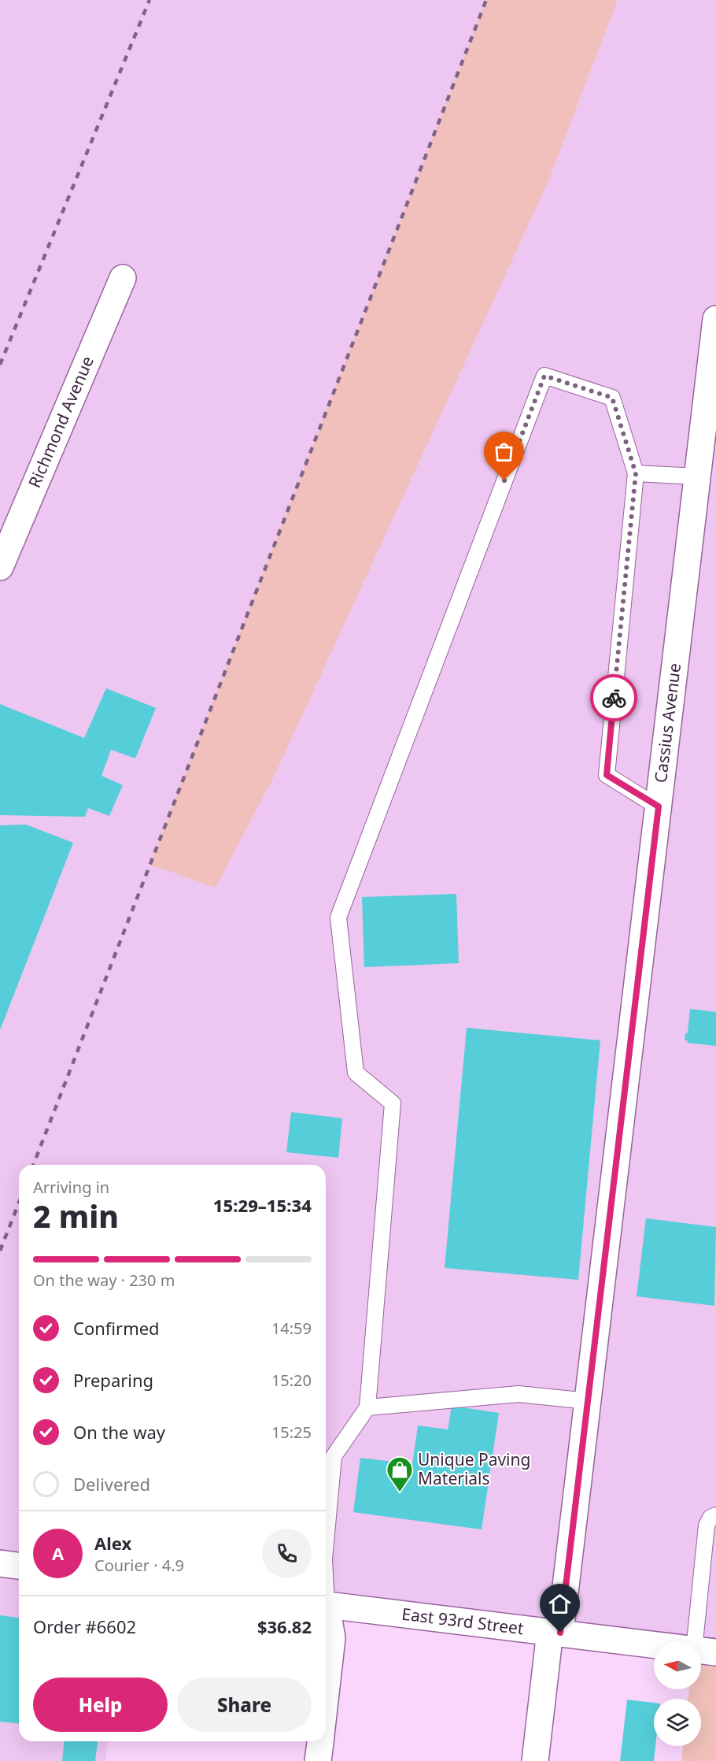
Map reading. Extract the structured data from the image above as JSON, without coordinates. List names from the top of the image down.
{
  "streets": {
    "street": ["Richmond Avenue", "Cassius Avenue", "East 93rd Street"]
  },
  "crossings": [
    ["Cassius Avenue", "East 93rd Street"]
  ],
  "places": {
    "shop": ["Unique Paving Materials"]
  },
  "north": "left",
  "page": {
    "heading": ["2 min", "Arriving in", "15:29–15:34"],
    "panel": [
      "Alex",
      "Courier · 4.9",
      "Order #6602",
      "$36.82"
    ],
    "bar": "On the way · 230 m",
    "list": [
      ["Confirmed", "14:59"],
      ["Preparing", "15:20"],
      ["On the way", "15:25"],
      "Delivered"
    ],
    "round": "A",
    "buttons": ["Help", "Share"]
  }
}
